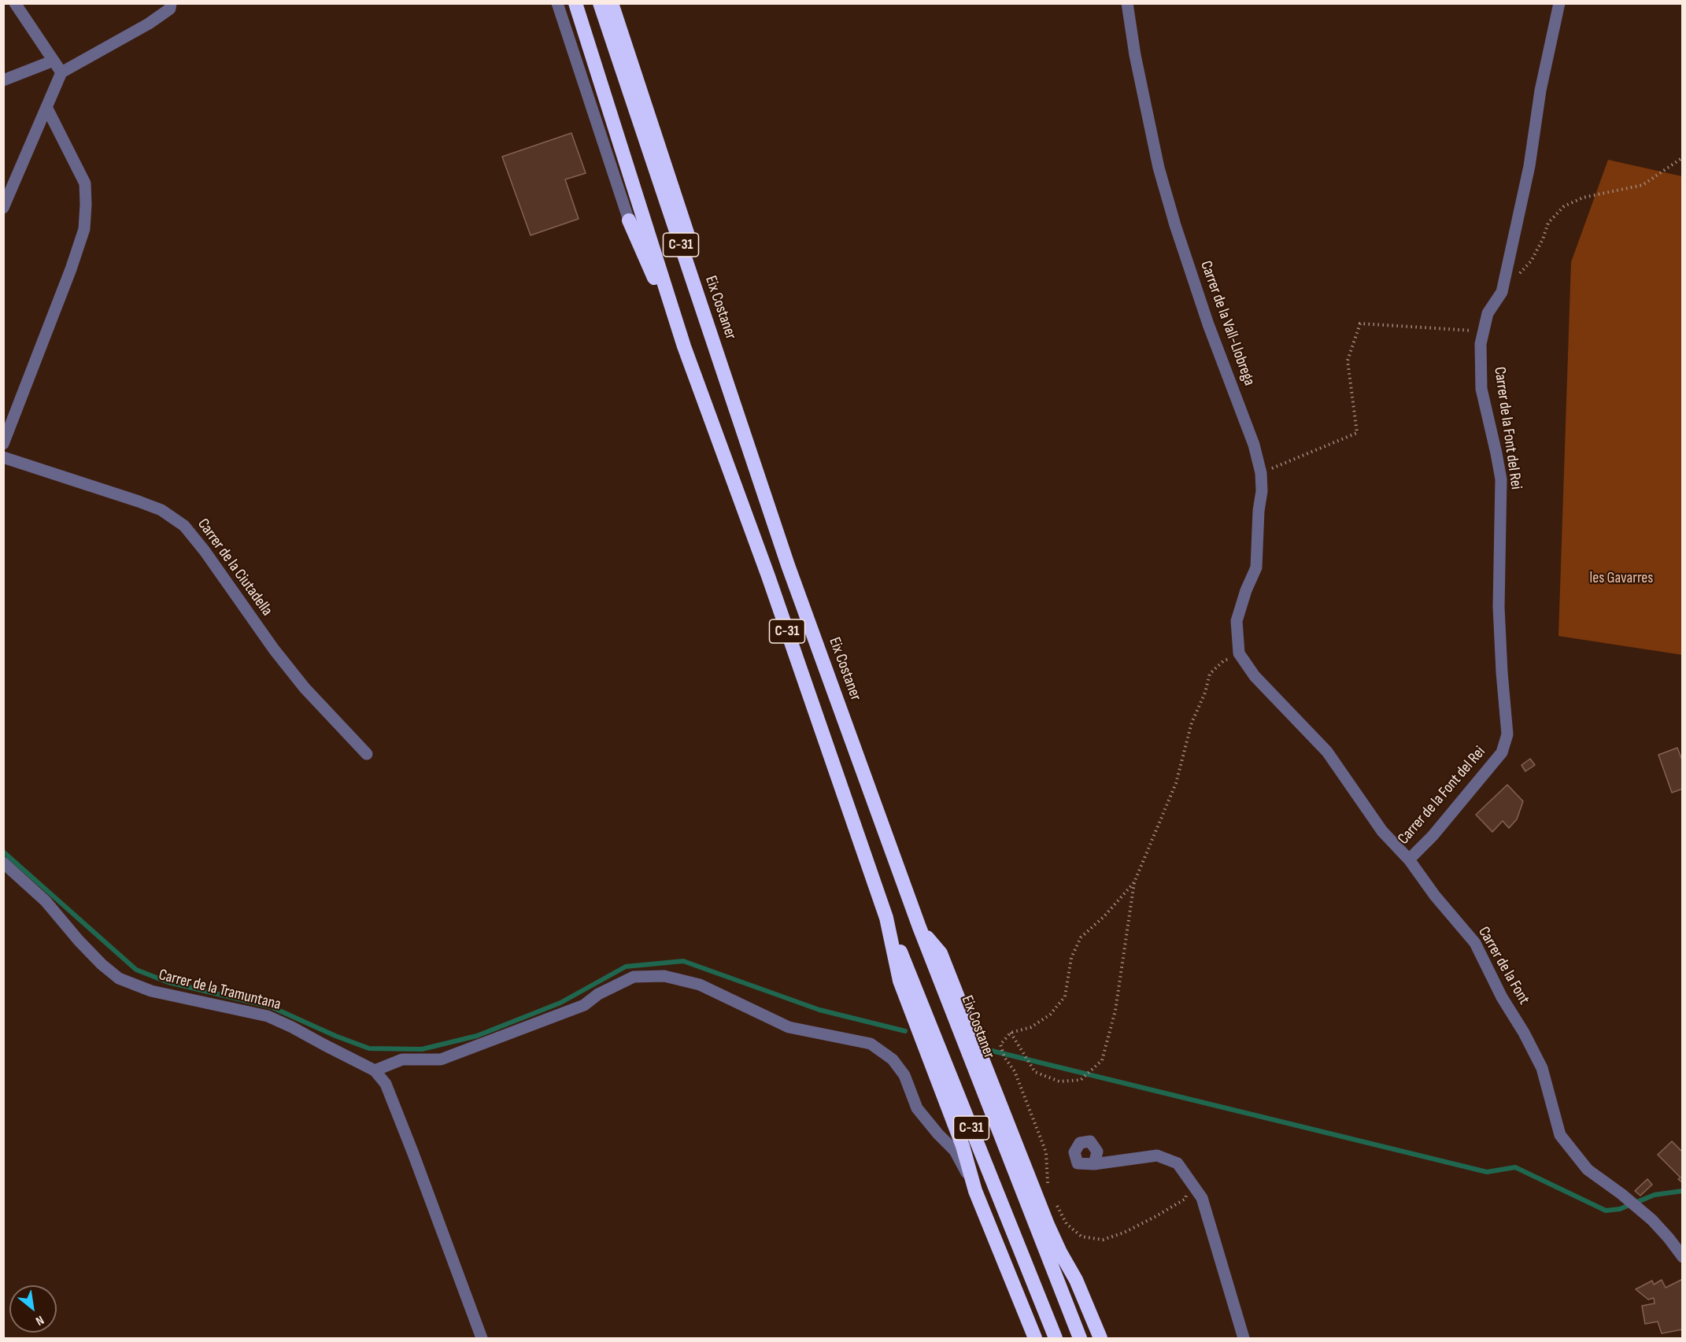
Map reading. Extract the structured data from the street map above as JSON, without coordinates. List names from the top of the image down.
{
  "streets": {
    "highway": ["C-31", "Eix Costaner"],
    "street": [
      "Carrer de la Vall-Llobrega",
      "Carrer de la Font del Rei",
      "Carrer de la Ciutadella",
      "Carrer de la Font",
      "Carrer de la Tramuntana"
    ]
  },
  "crossings": [
    ["Carrer de la Vall-Llobrega", "Carrer de la Font"],
    ["Carrer de la Font del Rei", "Carrer de la Font"]
  ],
  "parks": ["les Gavarres"],
  "north": "bottom right"
}
